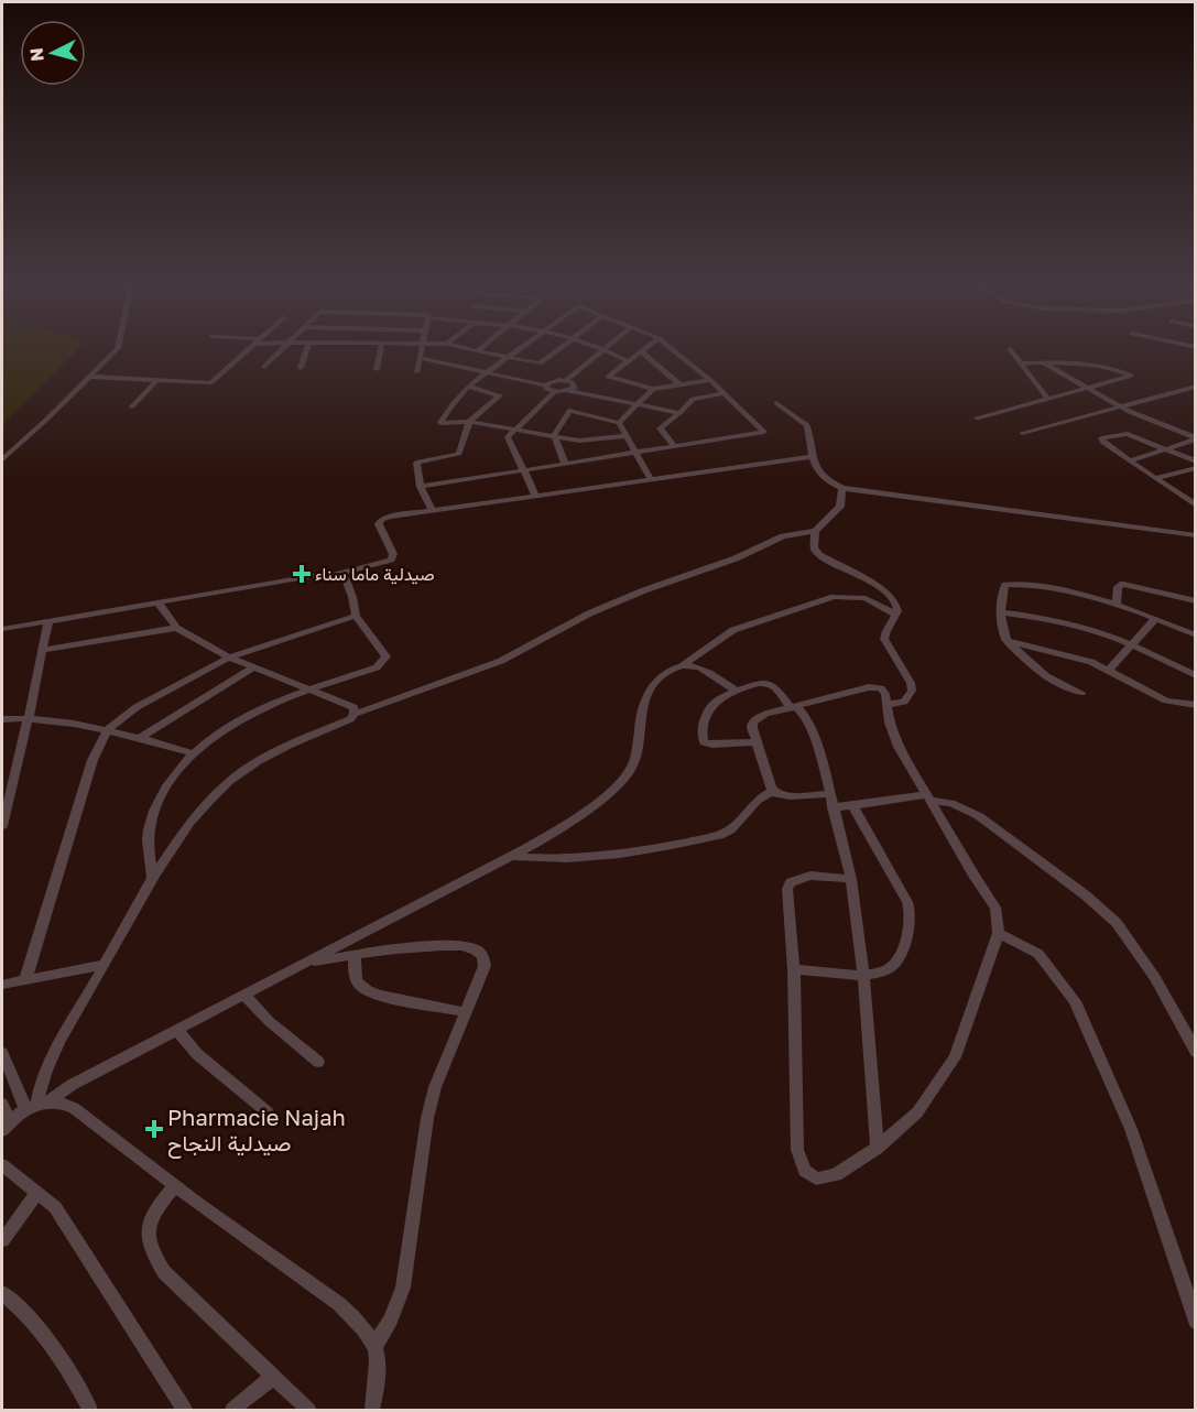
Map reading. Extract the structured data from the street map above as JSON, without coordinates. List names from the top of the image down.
{
  "places": {
    "health": ["صيدلية ماما سناء", "Pharmacie Najah صيدلية النجاح"]
  },
  "north": "left"
}
